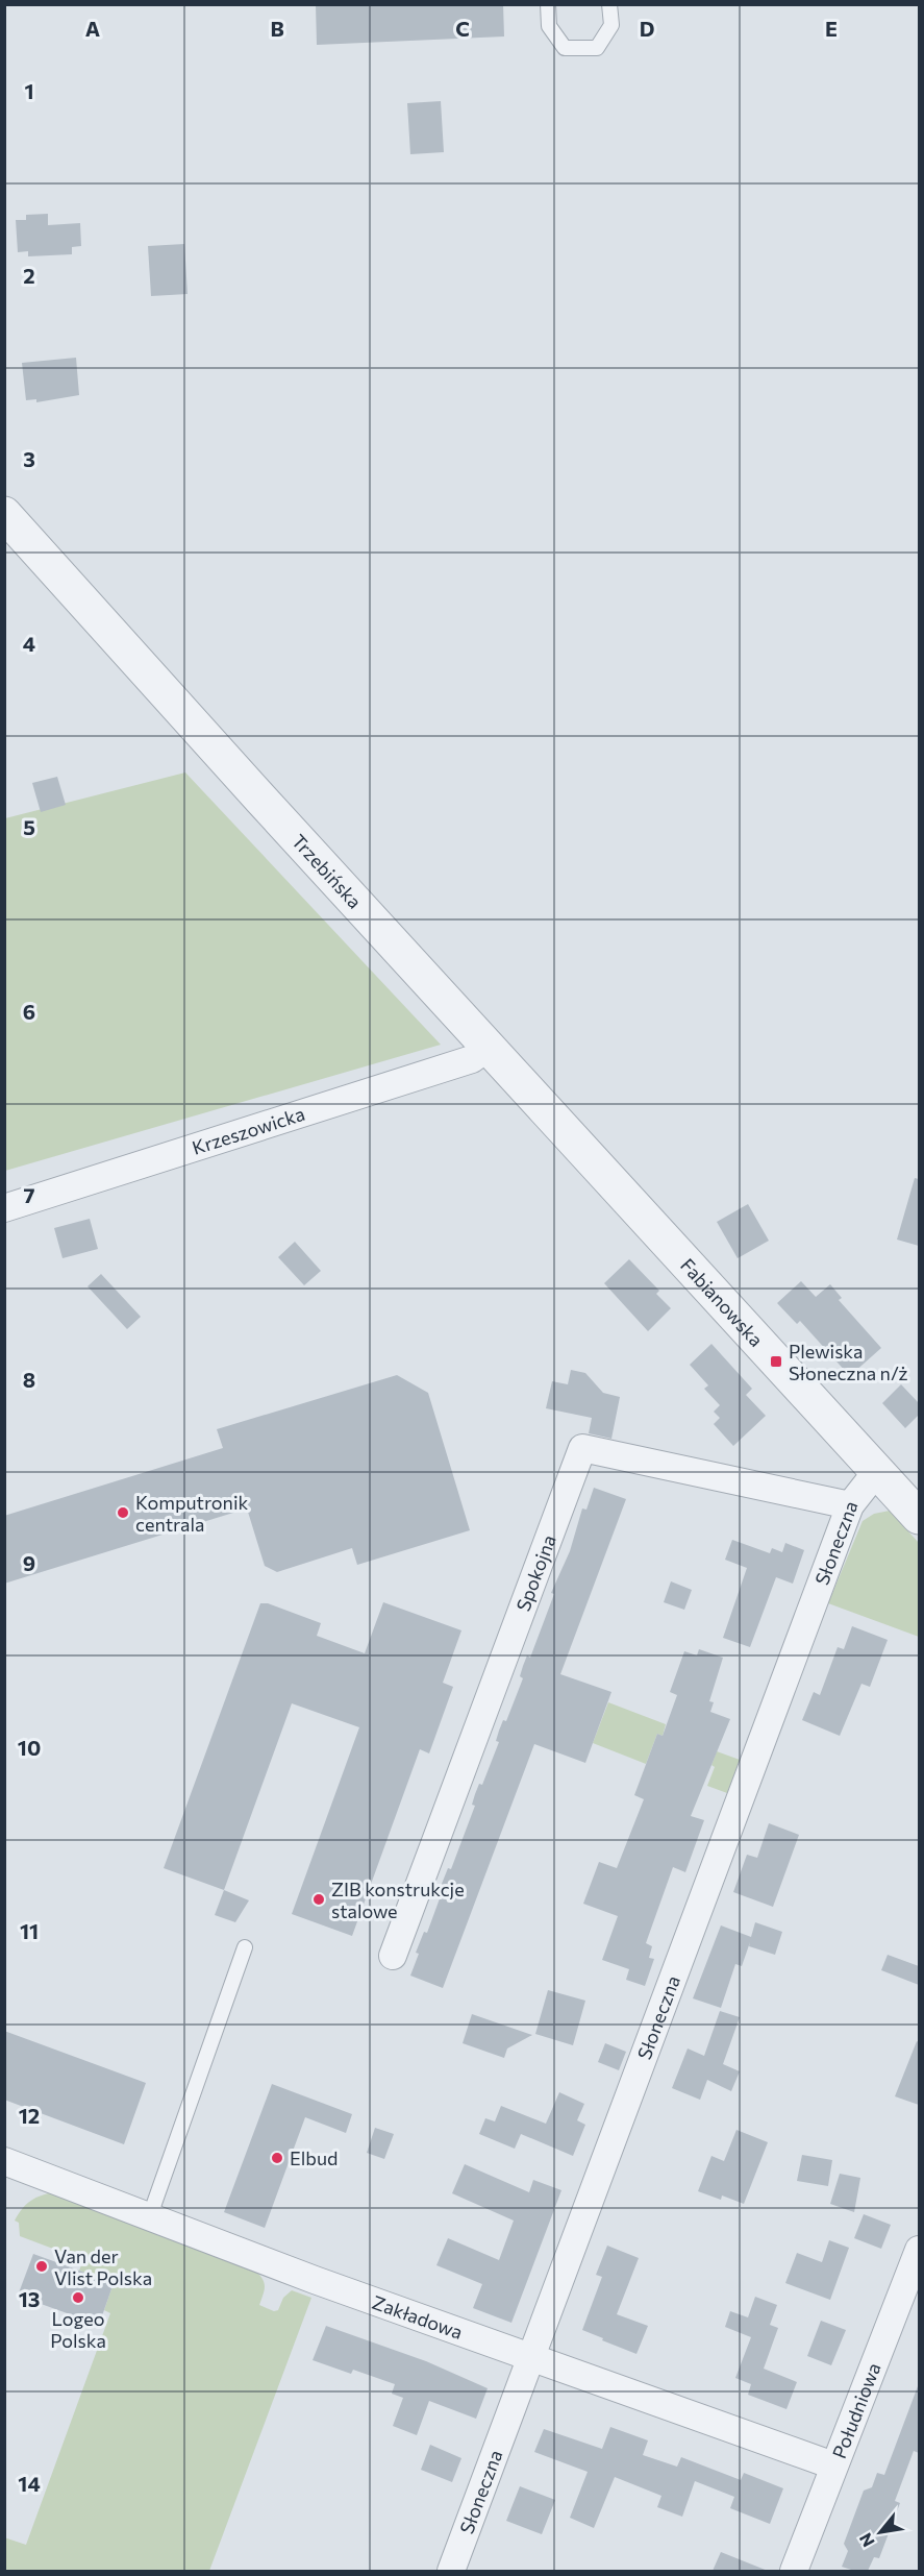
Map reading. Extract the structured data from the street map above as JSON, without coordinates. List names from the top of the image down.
{
  "streets": {
    "street": [
      "Trzebińska",
      "Krzeszowicka",
      "Fabianowska",
      "Słoneczna",
      "Spokojna",
      "Zakładowa",
      "Południowa"
    ]
  },
  "crossings": [
    ["Trzebińska", "Krzeszowicka"],
    ["Trzebińska", "Fabianowska"],
    ["Fabianowska", "Słoneczna"],
    ["Słoneczna", "Spokojna"],
    ["Słoneczna", "Zakładowa"],
    ["Zakładowa", "Południowa"]
  ],
  "places": {
    "transit": ["Plewiska Słoneczna n/ż"],
    "other": [
      "Komputronik centrala",
      "ZIB konstrukcje stalowe",
      "Elbud",
      "Van der Vlist Polska",
      "Logeo Polska"
    ]
  },
  "north": "bottom left",
  "grid": {
    "columns": [
      "A",
      "B",
      "C",
      "D",
      "E"
    ],
    "rows": [
      "1",
      "2",
      "3",
      "4",
      "5",
      "6",
      "7",
      "8",
      "9",
      "10",
      "11",
      "12",
      "13",
      "14"
    ]
  }
}
